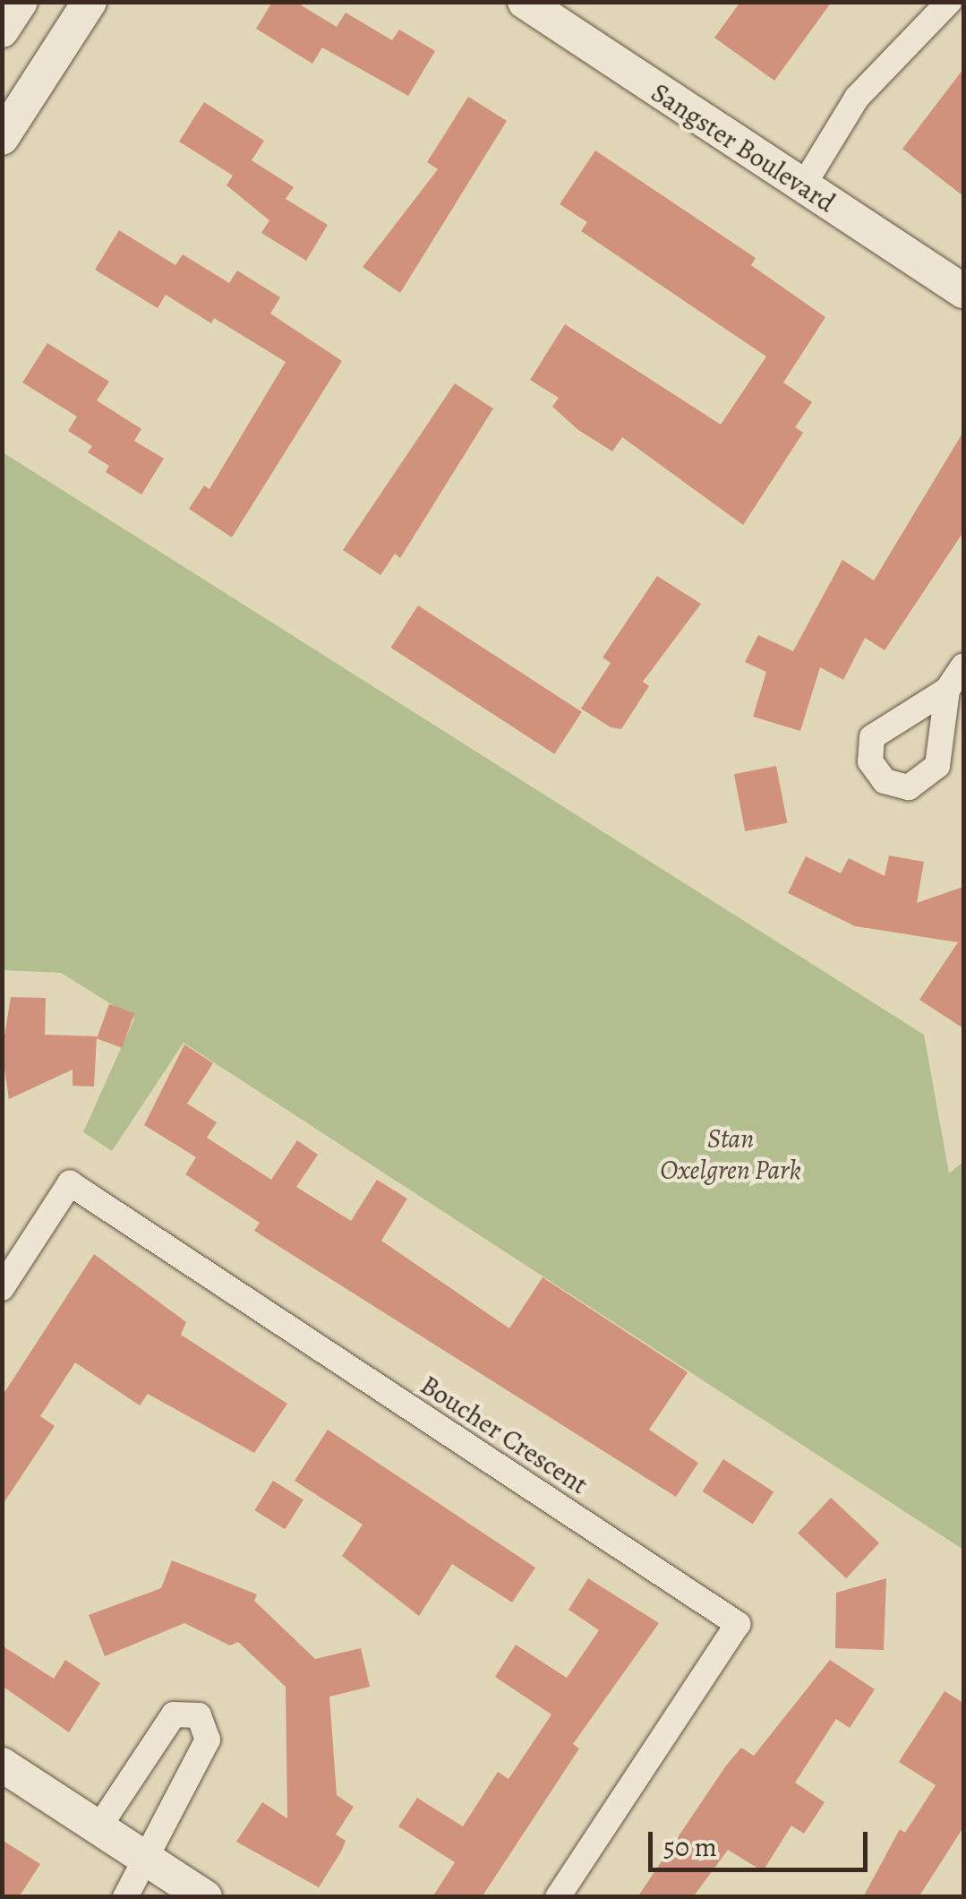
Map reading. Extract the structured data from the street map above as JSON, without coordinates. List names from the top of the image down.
{
  "streets": {
    "street": ["Sangster Boulevard", "Boucher Crescent"]
  },
  "parks": ["Stan Oxelgren Park"],
  "scale_bar": "50 m"
}
